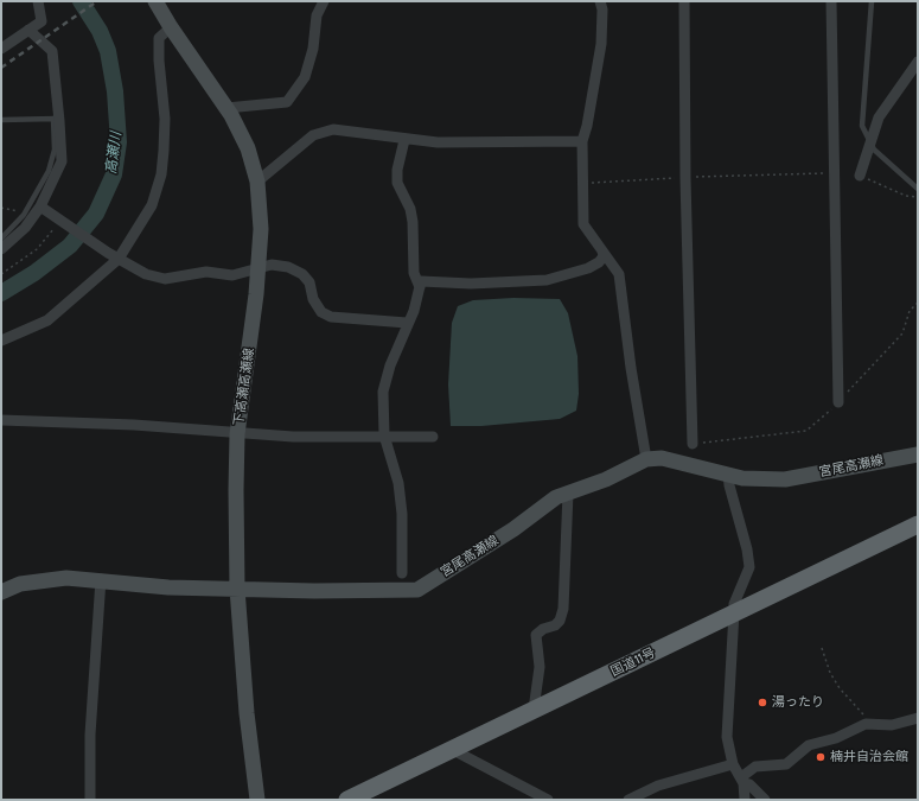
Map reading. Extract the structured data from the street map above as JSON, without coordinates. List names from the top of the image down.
{
  "streets": {
    "highway": ["国道11号"],
    "main road": ["下高瀬高瀬線", "宮尾高瀬線"]
  },
  "crossings": [
    ["下高瀬高瀬線", "宮尾高瀬線"]
  ],
  "water": ["高瀬川"],
  "places": ["湯ったり", "楠井自治会館"]
}
